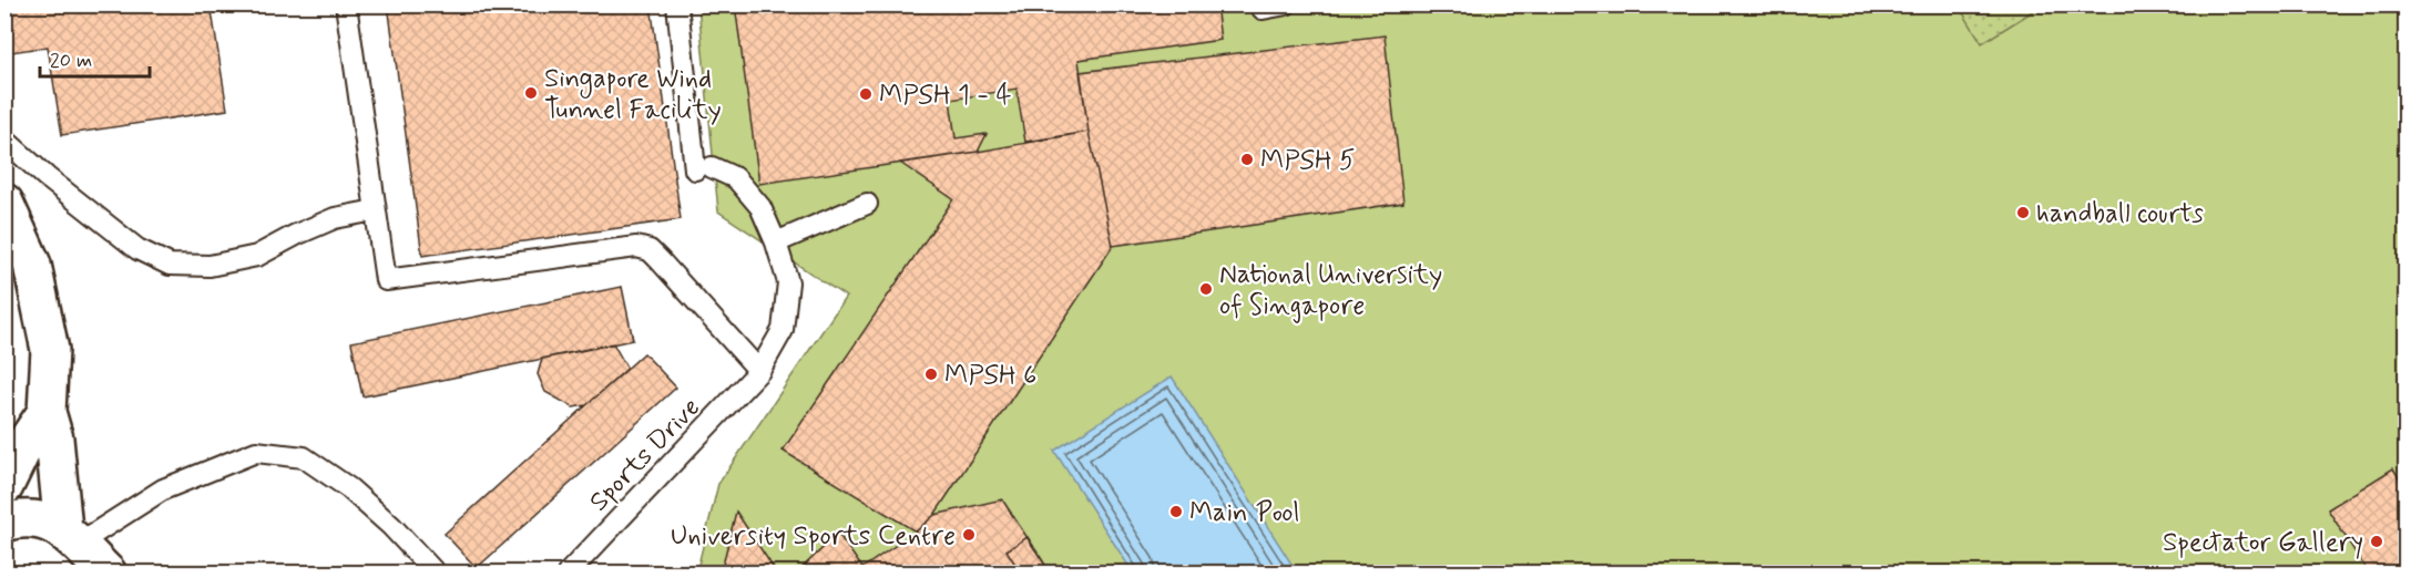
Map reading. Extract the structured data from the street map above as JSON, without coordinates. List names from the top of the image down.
{
  "streets": {
    "lane": ["Sports Drive"]
  },
  "places": [
    "Singapore Wind Tunnel Facility",
    "MPSH 1 - 4",
    "MPSH 5",
    "handball courts",
    "National University of Singapore",
    "MPSH 6",
    "Main Pool",
    "University Sports Centre",
    "Spectator Gallery"
  ],
  "scale_bar": "20 m"
}
